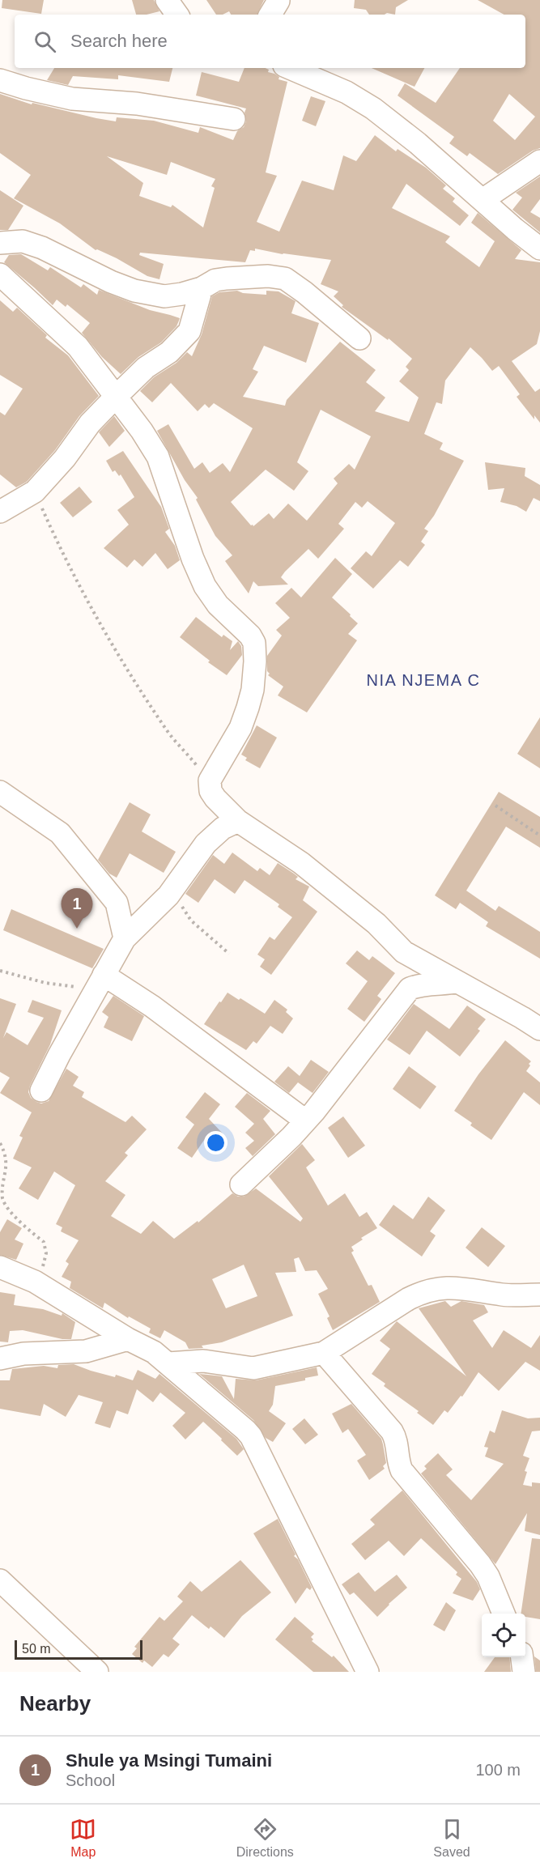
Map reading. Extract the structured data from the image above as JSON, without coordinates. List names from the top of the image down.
{
  "districts": ["NIA NJEMA C"],
  "scale_bar": "50 m",
  "page": {
    "search": "Search here",
    "pins": "1",
    "scale": "50 m",
    "heading": "Nearby",
    "list": [
      {
        "mark": "1",
        "name": "Shule ya Msingi Tumaini",
        "note": "School",
        "value": "100 m"
      }
    ],
    "nav": ["Map", "Directions", "Saved"]
  }
}
